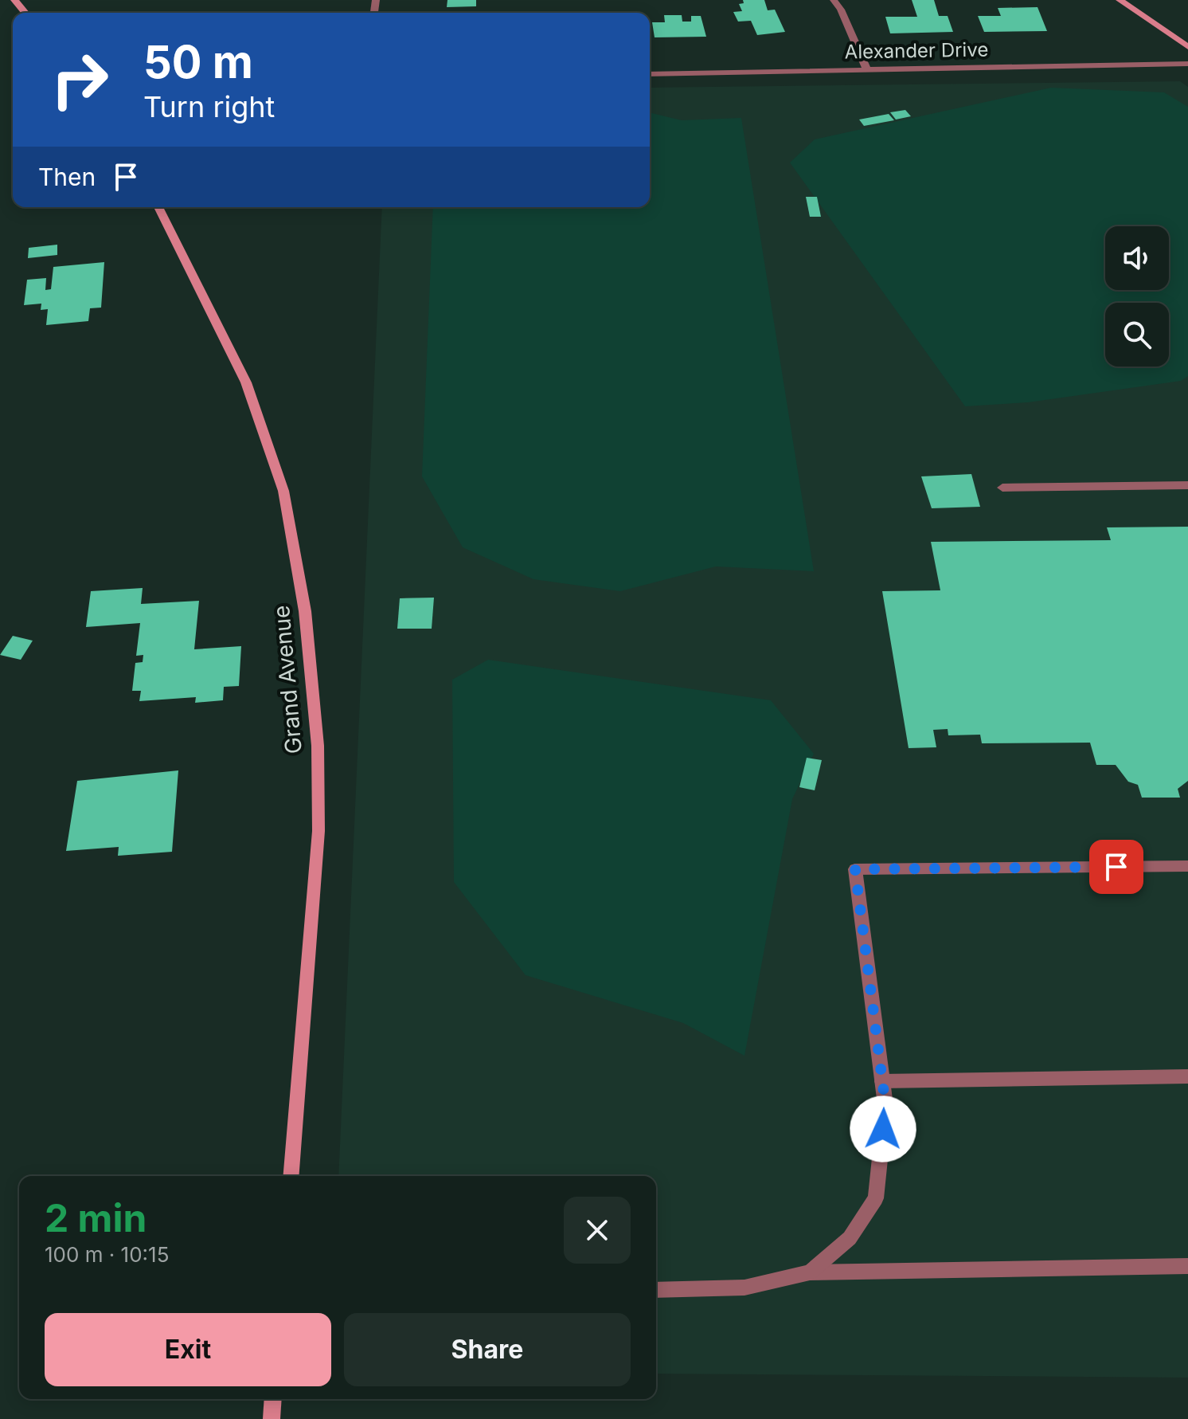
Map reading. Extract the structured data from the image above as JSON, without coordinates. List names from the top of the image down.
{
  "streets": {
    "street": ["Alexander Drive", "Grand Avenue"]
  },
  "page": {
    "turn": ["50 m", "Turn right"],
    "then": "Then",
    "heading": ["2 min", "100 m · 10:15"],
    "buttons": ["Exit", "Share"]
  }
}
